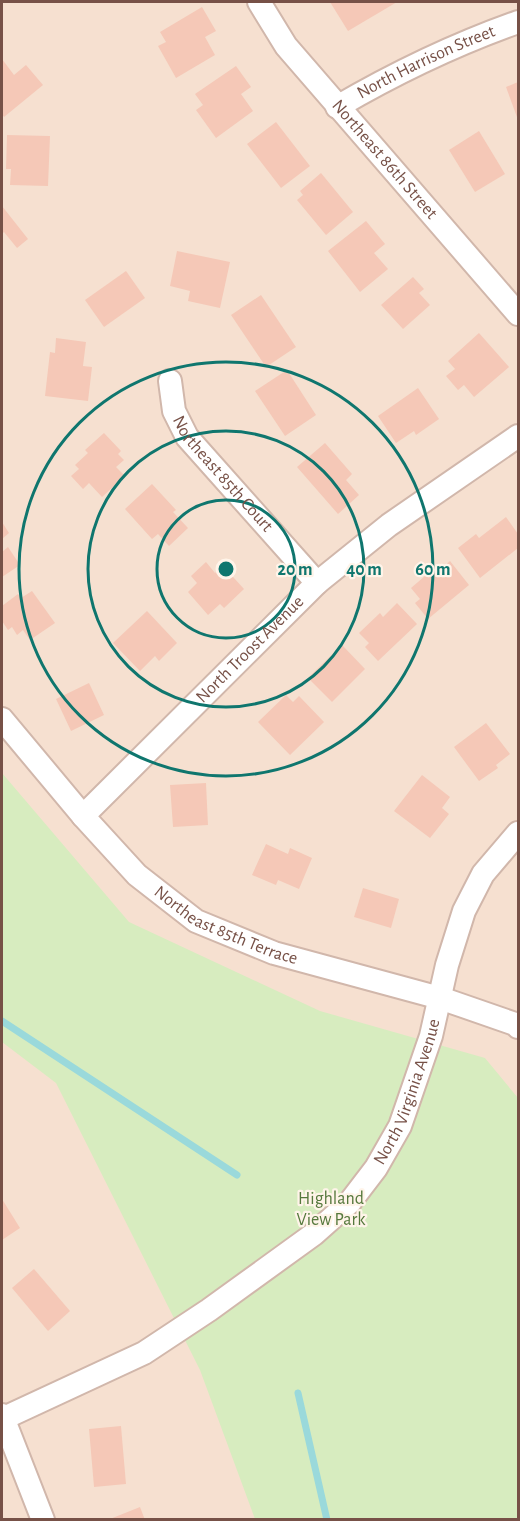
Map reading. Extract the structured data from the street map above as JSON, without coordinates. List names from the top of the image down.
{
  "streets": {
    "street": [
      "North Harrison Street",
      "Northeast 86th Street",
      "Northeast 85th Court",
      "North Troost Avenue",
      "Northeast 85th Terrace",
      "North Virginia Avenue"
    ]
  },
  "crossings": [
    ["North Harrison Street", "Northeast 86th Street"],
    ["Northeast 85th Court", "North Troost Avenue"],
    ["North Troost Avenue", "Northeast 85th Terrace"],
    ["Northeast 85th Terrace", "North Virginia Avenue"]
  ],
  "parks": ["Highland View Park"],
  "rings": ["20 m", "40 m", "60 m"]
}
